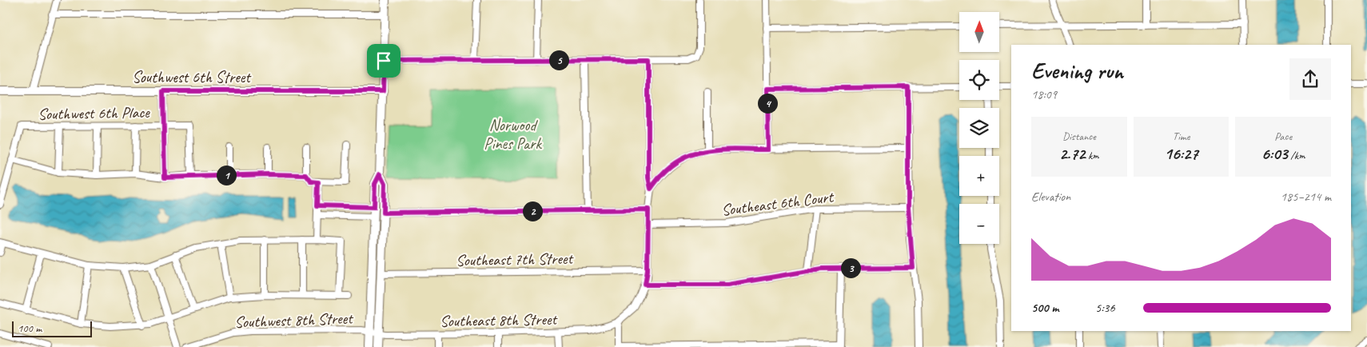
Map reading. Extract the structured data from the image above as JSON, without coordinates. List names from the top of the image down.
{
  "streets": {
    "street": [
      "Southwest 6th Street",
      "Southwest 6th Place",
      "Southeast 6th Court",
      "Southeast 7th Street",
      "Southwest 8th Street",
      "Southeast 8th Street"
    ]
  },
  "crossings": [
    ["Southeast 6th Court", "Southeast 8th Street"],
    ["Southeast 7th Street", "Southeast 8th Street"],
    ["Southwest 8th Street", "Southeast 8th Street"]
  ],
  "parks": ["Norwood Pines Park"],
  "scale_bar": "100 m",
  "north": "top",
  "page": {
    "map_buttons": ["+", "−"],
    "heading": ["Evening run", "18:09"],
    "pins": [
      "5",
      "4",
      "1",
      "2",
      "3"
    ],
    "stats": [
      ["Distance", "2.72 km"],
      ["Time", "16:27"],
      ["Pace", "6:03 /km"]
    ],
    "chart": ["Elevation", "185–214 m"],
    "list": [
      {
        "name": "500 m",
        "note": "5:36"
      }
    ],
    "scale": "100 m"
  }
}
